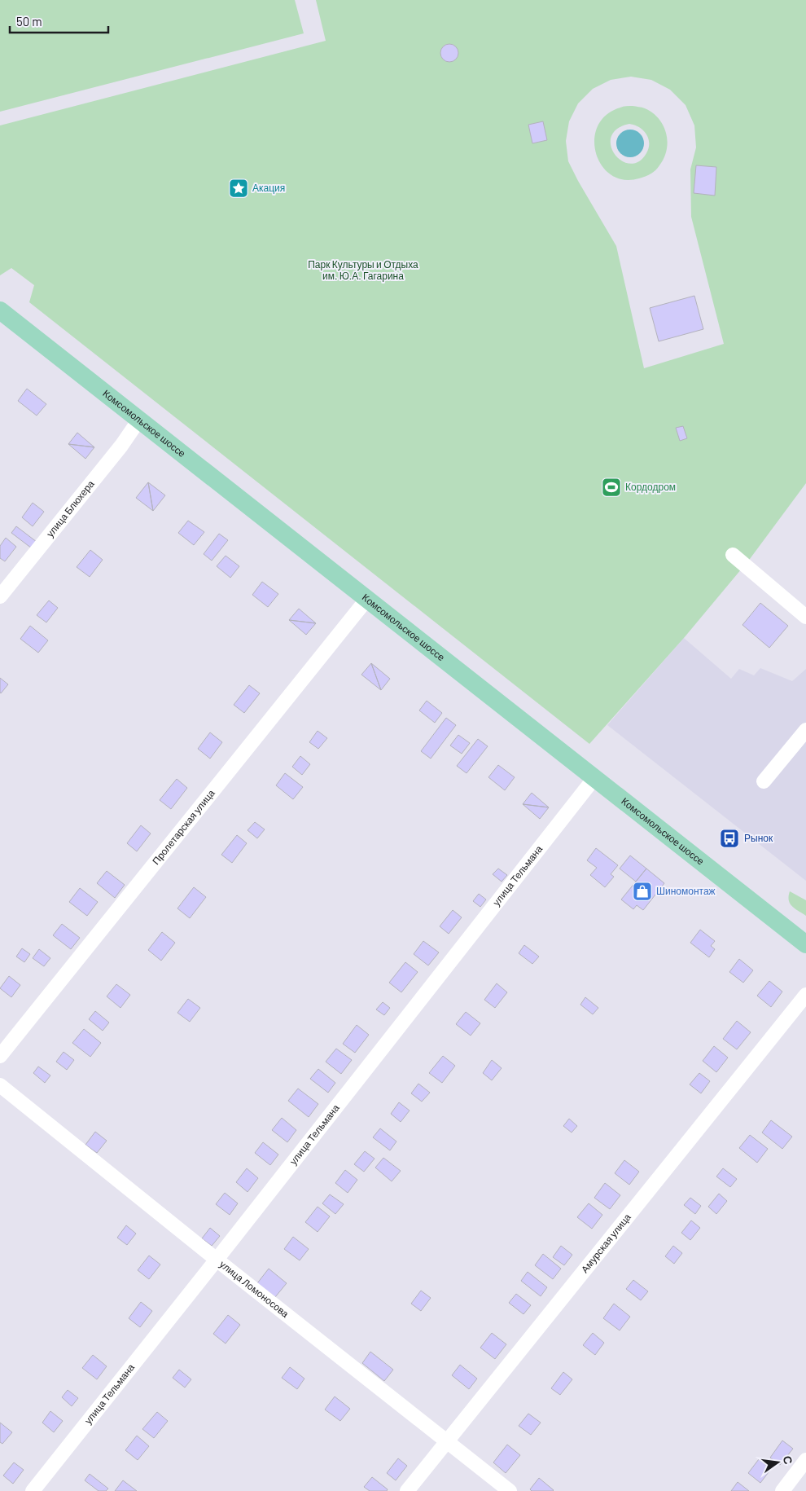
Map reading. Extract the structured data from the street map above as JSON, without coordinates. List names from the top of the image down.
{
  "streets": {
    "main road": ["Комсомольское шоссе"],
    "street": [
      "улица Блюхера",
      "Пролетарская улица",
      "улица Тельмана",
      "Амурская улица",
      "улица Ломоносова"
    ]
  },
  "crossings": [
    ["Комсомольское шоссе", "улица Блюхера"],
    ["Комсомольское шоссе", "Пролетарская улица"],
    ["Комсомольское шоссе", "улица Тельмана"],
    ["улица Тельмана", "улица Ломоносова"],
    ["Амурская улица", "улица Ломоносова"]
  ],
  "parks": ["Парк Культуры и Отдыха им. Ю.А. Гагарина"],
  "places": {
    "place": ["Акация"],
    "sports": ["Кордодром"],
    "bus stop": ["Рынок"],
    "shop": ["Шиномонтаж"]
  },
  "scale_bar": "50 m",
  "north": "right"
}
